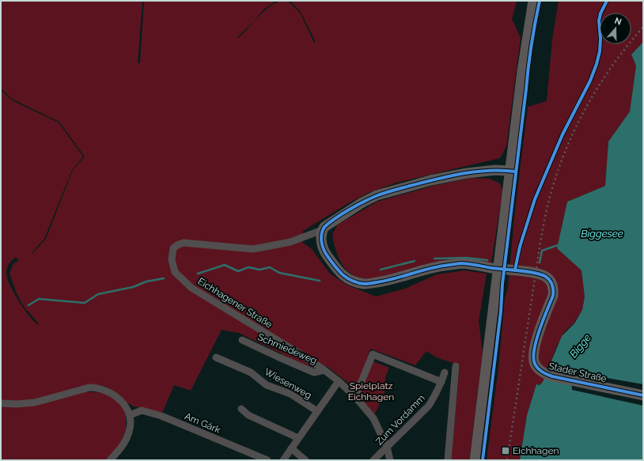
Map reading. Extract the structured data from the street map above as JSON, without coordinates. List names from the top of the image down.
{
  "streets": {
    "street": [
      "Eichhagener Straße",
      "Schmiedeweg",
      "Stader Straße",
      "Wiesenweg",
      "Zum Vordamm",
      "Am Gärk"
    ]
  },
  "crossings": [
    ["Eichhagener Straße", "Schmiedeweg"],
    ["Eichhagener Straße", "Stader Straße"],
    ["Eichhagener Straße", "Zum Vordamm"]
  ],
  "water": ["Biggesee", "Bigge"],
  "parks": ["Spielplatz Eichhagen"],
  "places": {
    "transit": ["Eichhagen"]
  },
  "north": "top"
}
